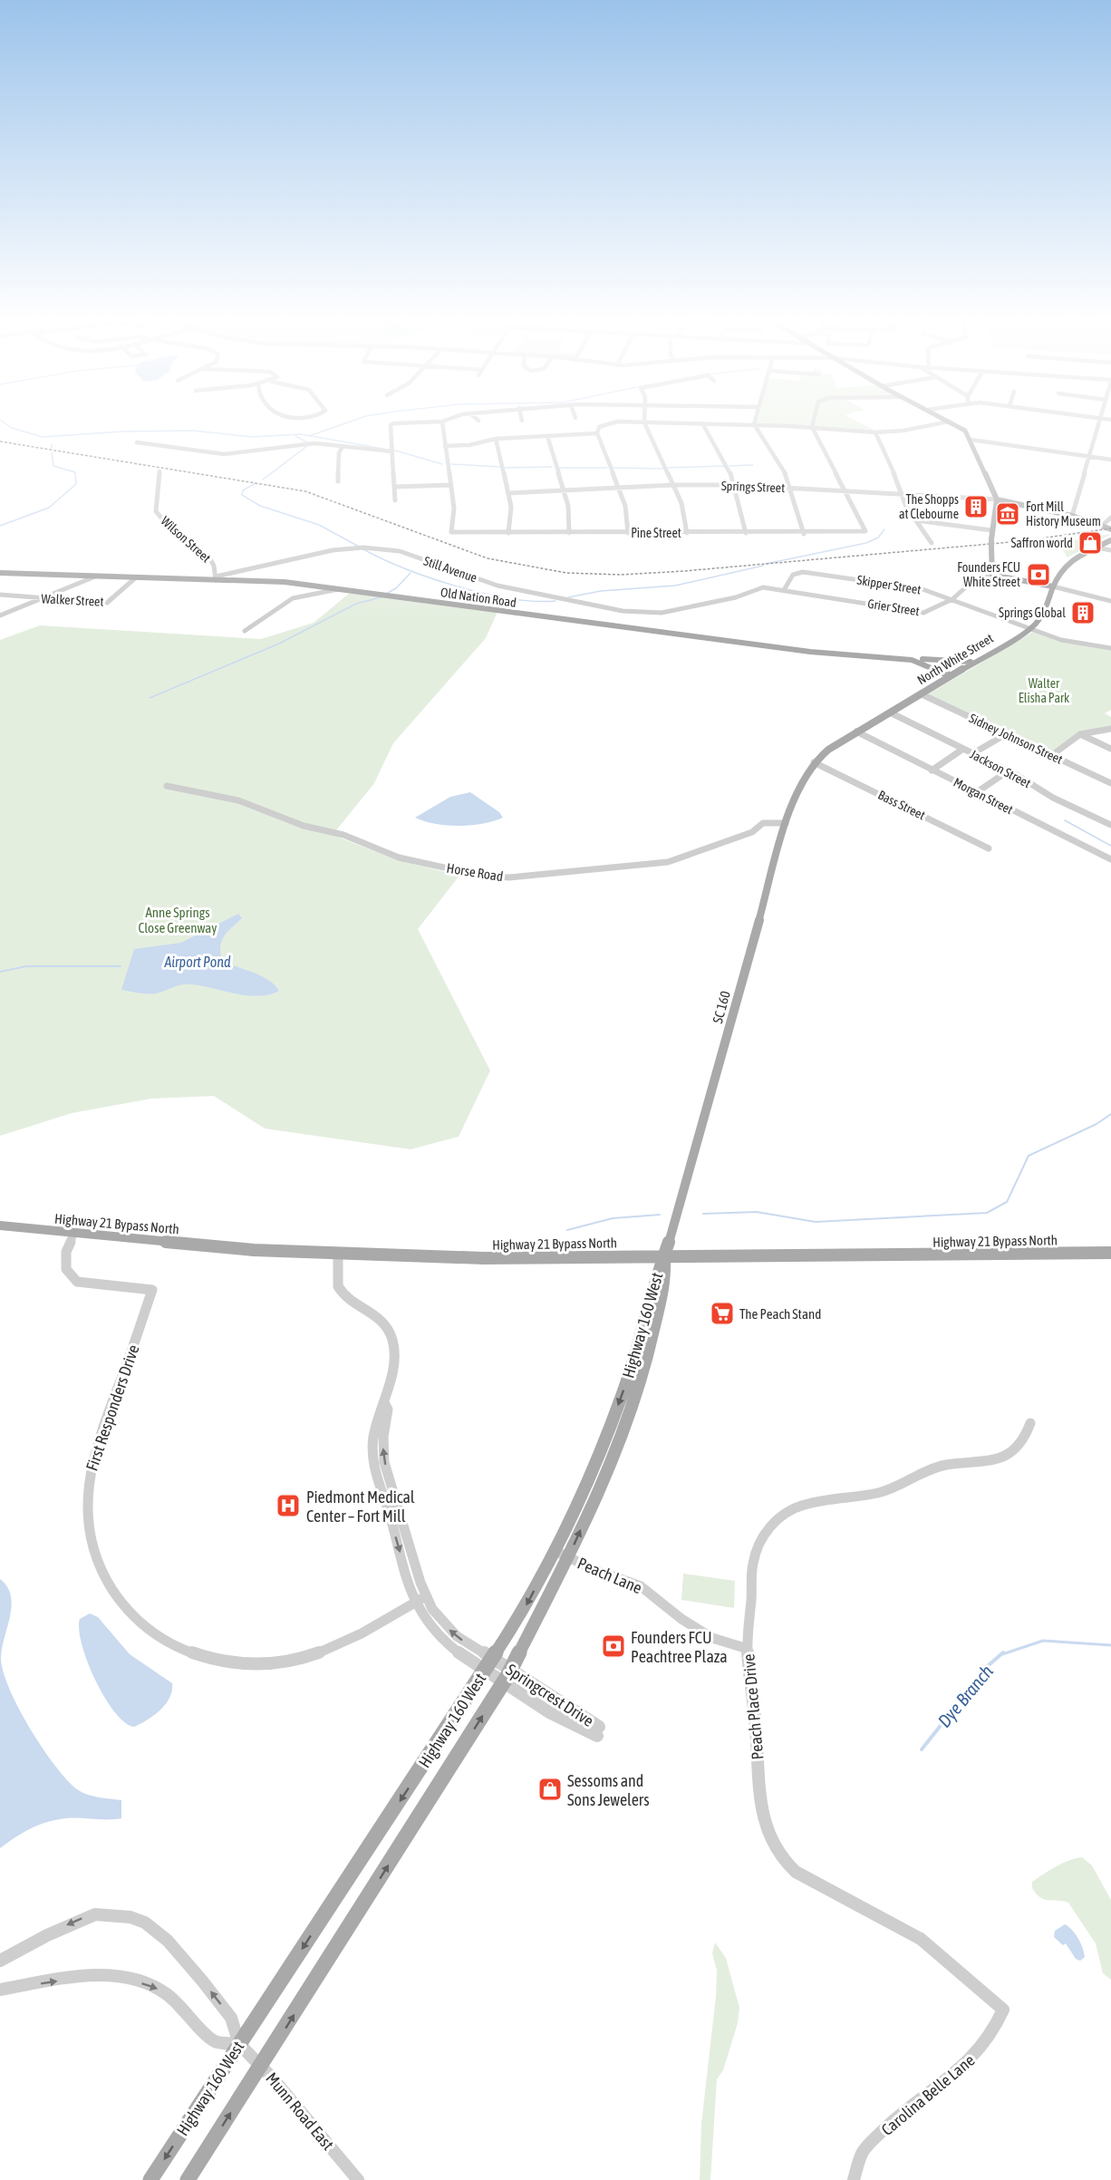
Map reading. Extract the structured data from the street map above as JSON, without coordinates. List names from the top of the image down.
{
  "streets": {
    "main road": [
      "Old Nation Road",
      "North White Street",
      "SC 160",
      "Highway 21 Bypass North",
      "Highway 160 West"
    ],
    "street": [
      "Springs Street",
      "Pine Street",
      "Wilson Street",
      "Still Avenue",
      "Skipper Street",
      "Walker Street",
      "Grier Street",
      "Sidney Johnson Street",
      "Jackson Street",
      "Morgan Street",
      "Bass Street",
      "Horse Road",
      "First Responders Drive",
      "Peach Lane",
      "Springcrest Drive",
      "Peach Place Drive",
      "Carolina Belle Lane",
      "Munn Road East"
    ]
  },
  "crossings": [
    ["Springs Street", "Pine Street"],
    ["Wilson Street", "Still Avenue"],
    ["Wilson Street", "Old Nation Road"],
    ["Still Avenue", "Skipper Street"],
    ["Still Avenue", "Old Nation Road"],
    ["Still Avenue", "Grier Street"],
    ["Skipper Street", "Grier Street"],
    ["Skipper Street", "North White Street"],
    ["Old Nation Road", "Walker Street"],
    ["Old Nation Road", "North White Street"],
    ["North White Street", "Sidney Johnson Street"],
    ["North White Street", "Jackson Street"],
    ["North White Street", "Morgan Street"],
    ["North White Street", "Bass Street"],
    ["North White Street", "SC 160"],
    ["Bass Street", "SC 160"],
    ["Horse Road", "SC 160"],
    ["SC 160", "Highway 21 Bypass North"],
    ["SC 160", "Highway 160 West"],
    ["Highway 21 Bypass North", "Highway 160 West"],
    ["Highway 21 Bypass North", "First Responders Drive"],
    ["Highway 21 Bypass North", "Springcrest Drive"],
    ["Highway 160 West", "Peach Lane"],
    ["Highway 160 West", "Springcrest Drive"],
    ["Highway 160 West", "Munn Road East"],
    ["First Responders Drive", "Springcrest Drive"],
    ["Peach Lane", "Peach Place Drive"],
    ["Peach Place Drive", "Carolina Belle Lane"]
  ],
  "water": ["Airport Pond", "Dye Branch"],
  "parks": ["Walter Elisha Park", "Anne Springs Close Greenway"],
  "places": {
    "building": ["The Shopps at Clebourne", "Springs Global"],
    "museum": ["Fort Mill History Museum"],
    "shop": ["Saffron world", "Sessoms and Sons Jewelers"],
    "bank": ["Founders FCU White Street", "Founders FCU Peachtree Plaza"],
    "supermarket": ["The Peach Stand"],
    "hospital": ["Piedmont Medical Center – Fort Mill"]
  }
}
